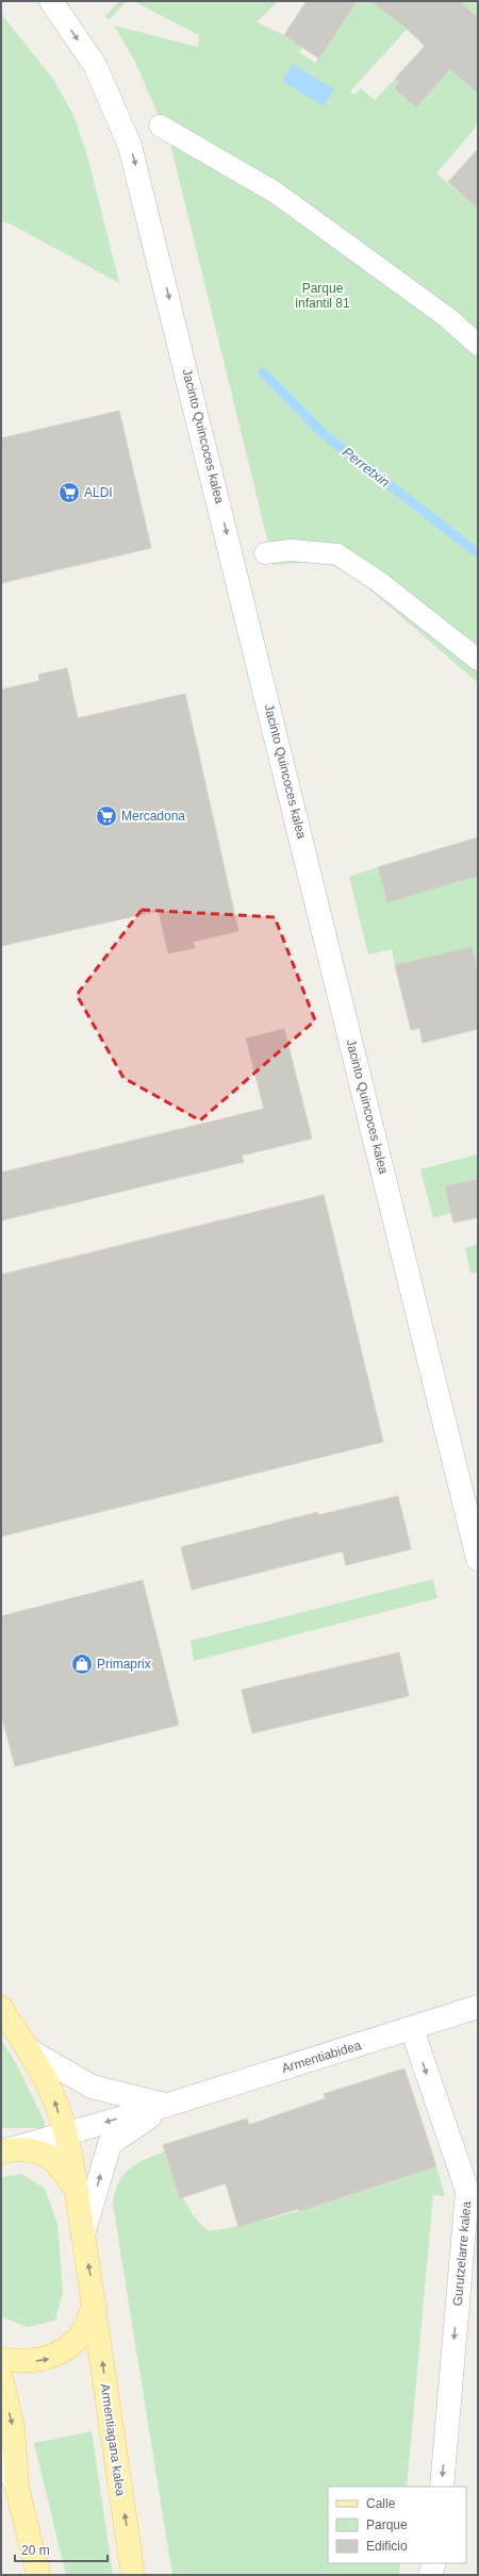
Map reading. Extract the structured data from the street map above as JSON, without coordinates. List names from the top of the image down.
{
  "streets": {
    "main road": ["Armentiagana kalea"],
    "street": ["Jacinto Quincoces kalea", "Armentiabidea", "Gurutzelarre kalea"]
  },
  "crossings": [
    ["Armentiabidea", "Gurutzelarre kalea"],
    ["Armentiabidea", "Armentiagana kalea"]
  ],
  "one_way": ["Jacinto Quincoces kalea", "Gurutzelarre kalea"],
  "water": ["Perretxin"],
  "parks": ["Parque infantil 81"],
  "places": {
    "supermarket": ["ALDI", "Mercadona"],
    "shop": ["Primaprix"]
  },
  "legend": ["Calle", "Parque", "Edificio"],
  "scale_bar": "20 m"
}
